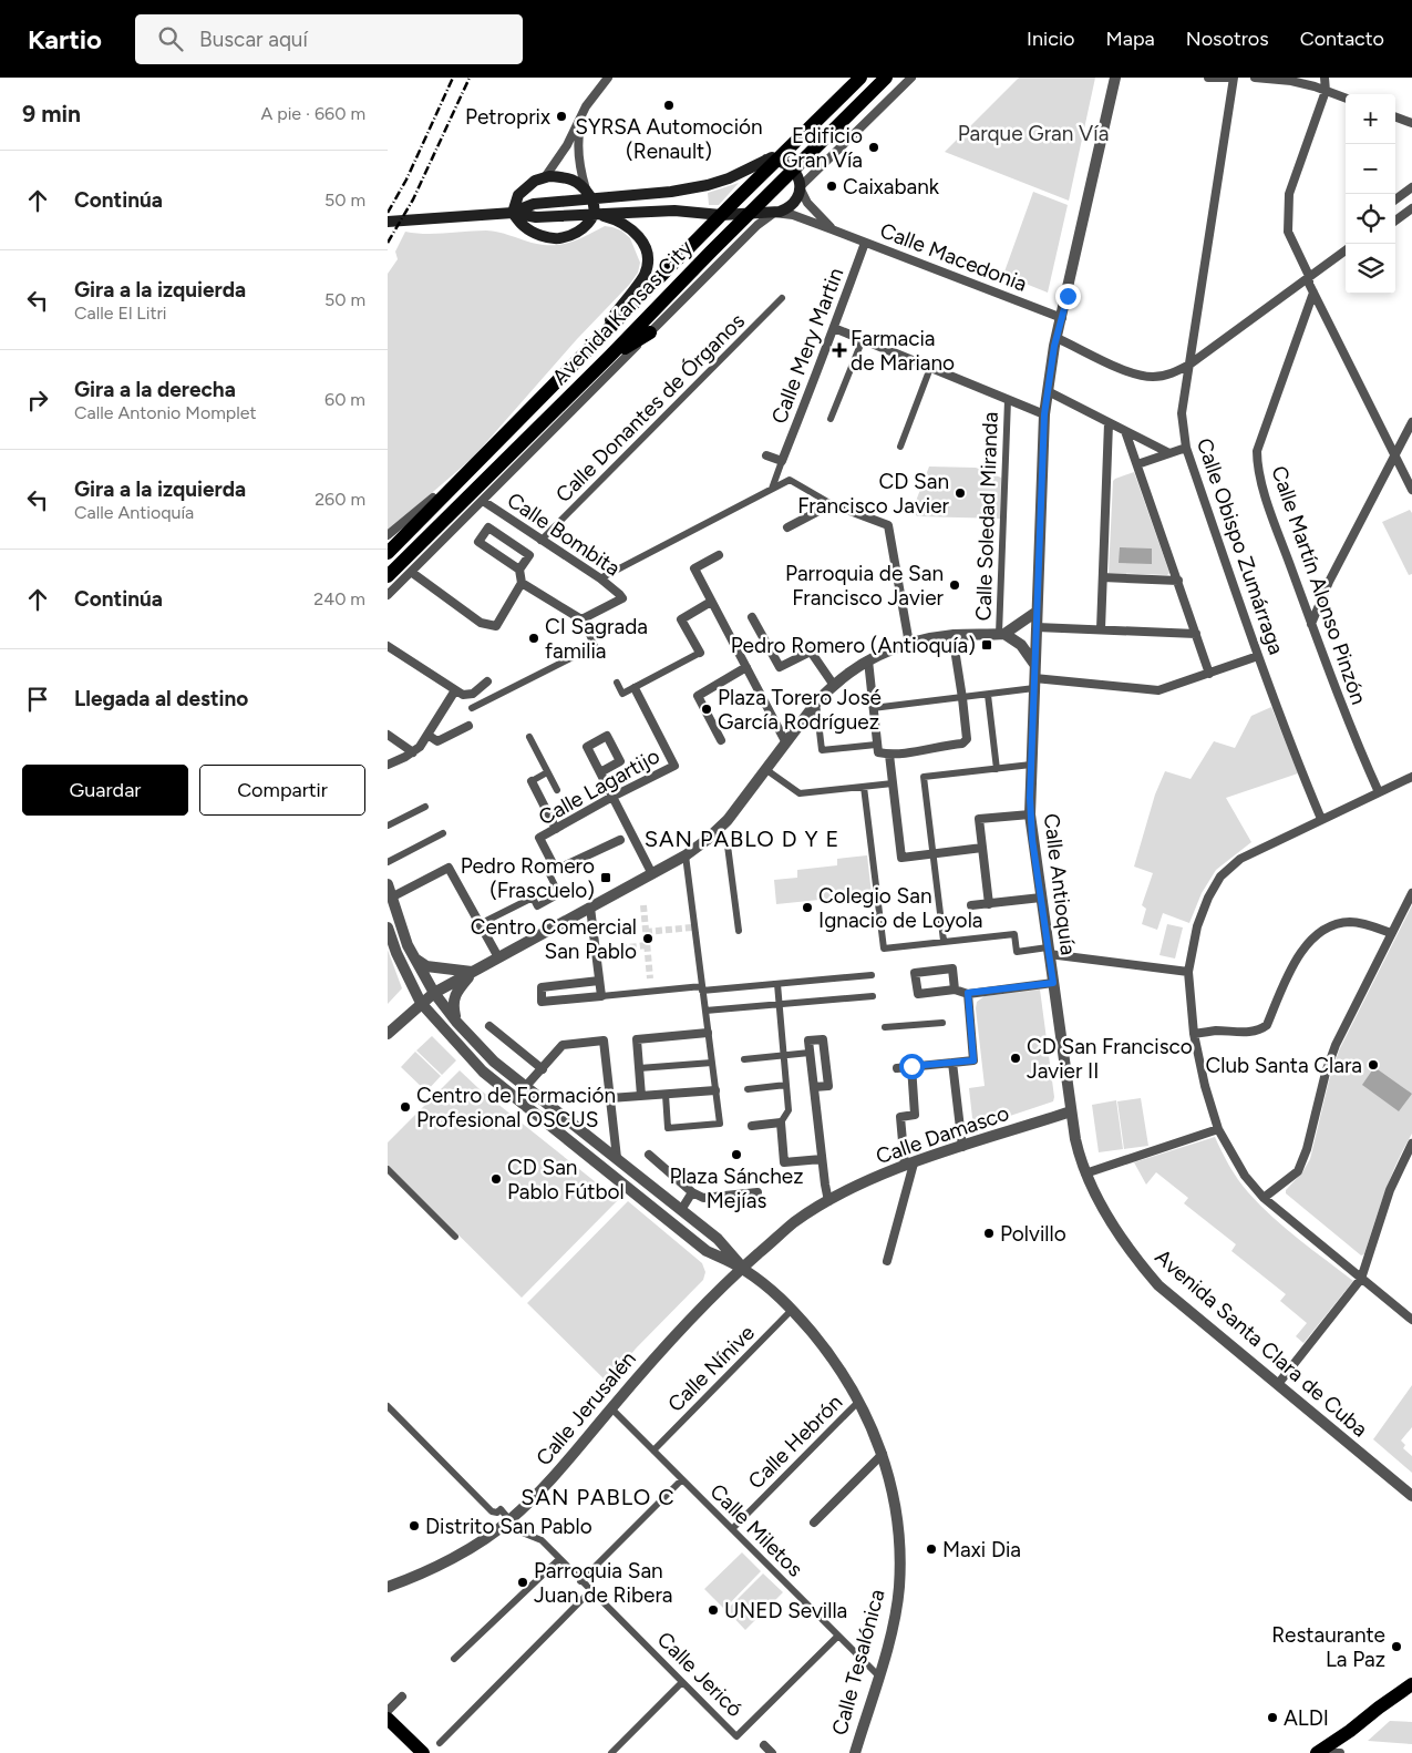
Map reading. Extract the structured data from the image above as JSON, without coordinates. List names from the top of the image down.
{
  "streets": {
    "main road": ["Avenida Kansas City"],
    "street": [
      "Calle Macedonia",
      "Calle Mery Martin",
      "Calle Donantes de Órganos",
      "Calle Soledad Miranda",
      "Calle Bombita",
      "Calle Obispo Zumárraga",
      "Calle Martín Alonso Pinzón",
      "Calle Lagartijo",
      "Calle Antioquía",
      "Calle Damasco",
      "Avenida Santa Clara de Cuba",
      "Calle Nínive",
      "Calle Jerusalén",
      "Calle Hebrón",
      "Calle Miletos",
      "Calle Tesalónica",
      "Calle Jericó"
    ]
  },
  "crossings": [
    ["Calle Macedonia", "Avenida Kansas City"],
    ["Calle Macedonia", "Calle Mery Martin"],
    ["Calle Macedonia", "Calle Antioquía"],
    ["Avenida Kansas City", "Calle Bombita"],
    ["Calle Donantes de Órganos", "Calle Bombita"],
    ["Calle Antioquía", "Calle Damasco"],
    ["Calle Antioquía", "Avenida Santa Clara de Cuba"],
    ["Calle Damasco", "Avenida Santa Clara de Cuba"],
    ["Calle Damasco", "Calle Jerusalén"],
    ["Calle Damasco", "Calle Tesalónica"],
    ["Calle Nínive", "Calle Miletos"],
    ["Calle Nínive", "Calle Tesalónica"],
    ["Calle Jerusalén", "Calle Miletos"],
    ["Calle Jerusalén", "Calle Tesalónica"],
    ["Calle Jerusalén", "Calle Jericó"],
    ["Calle Hebrón", "Calle Miletos"],
    ["Calle Hebrón", "Calle Tesalónica"],
    ["Calle Miletos", "Calle Tesalónica"],
    ["Calle Miletos", "Calle Jericó"]
  ],
  "districts": ["SAN PABLO D Y E", "SAN PABLO C"],
  "parks": ["Parque Gran Vía"],
  "places": {
    "other": [
      "SYRSA Automoción (Renault)",
      "Petroprix",
      "Edificio Gran Vía",
      "Caixabank",
      "CD San Francisco Javier",
      "Parroquia de San Francisco Javier",
      "CI Sagrada familia",
      "Plaza Torero José García Rodríguez",
      "Colegio San Ignacio de Loyola",
      "Centro Comercial San Pablo",
      "CD San Francisco Javier II",
      "Club Santa Clara",
      "Centro de Formación Profesional OSCUS",
      "Plaza Sánchez Mejías",
      "CD San Pablo Fútbol",
      "Polvillo",
      "Distrito San Pablo",
      "Maxi Dia",
      "Parroquia San Juan de Ribera",
      "UNED Sevilla",
      "Restaurante La Paz",
      "ALDI"
    ],
    "health": ["Farmacia de Mariano"],
    "transit": ["Pedro Romero (Antioquía)", "Pedro Romero (Frascuelo)"]
  },
  "page": {
    "header": "Kartio",
    "search": "Buscar aquí",
    "nav": [
      "Inicio",
      "Mapa",
      "Nosotros",
      "Contacto"
    ],
    "heading": ["9 min", "A pie · 660 m"],
    "map_buttons": ["+", "−"],
    "list": [
      ["Continúa", "50 m"],
      ["Gira a la izquierda", "Calle El Litri", "50 m"],
      ["Gira a la derecha", "Calle Antonio Momplet", "60 m"],
      ["Gira a la izquierda", "Calle Antioquía", "260 m"],
      ["Continúa", "240 m"],
      "Llegada al destino"
    ],
    "buttons": ["Guardar", "Compartir"]
  }
}
